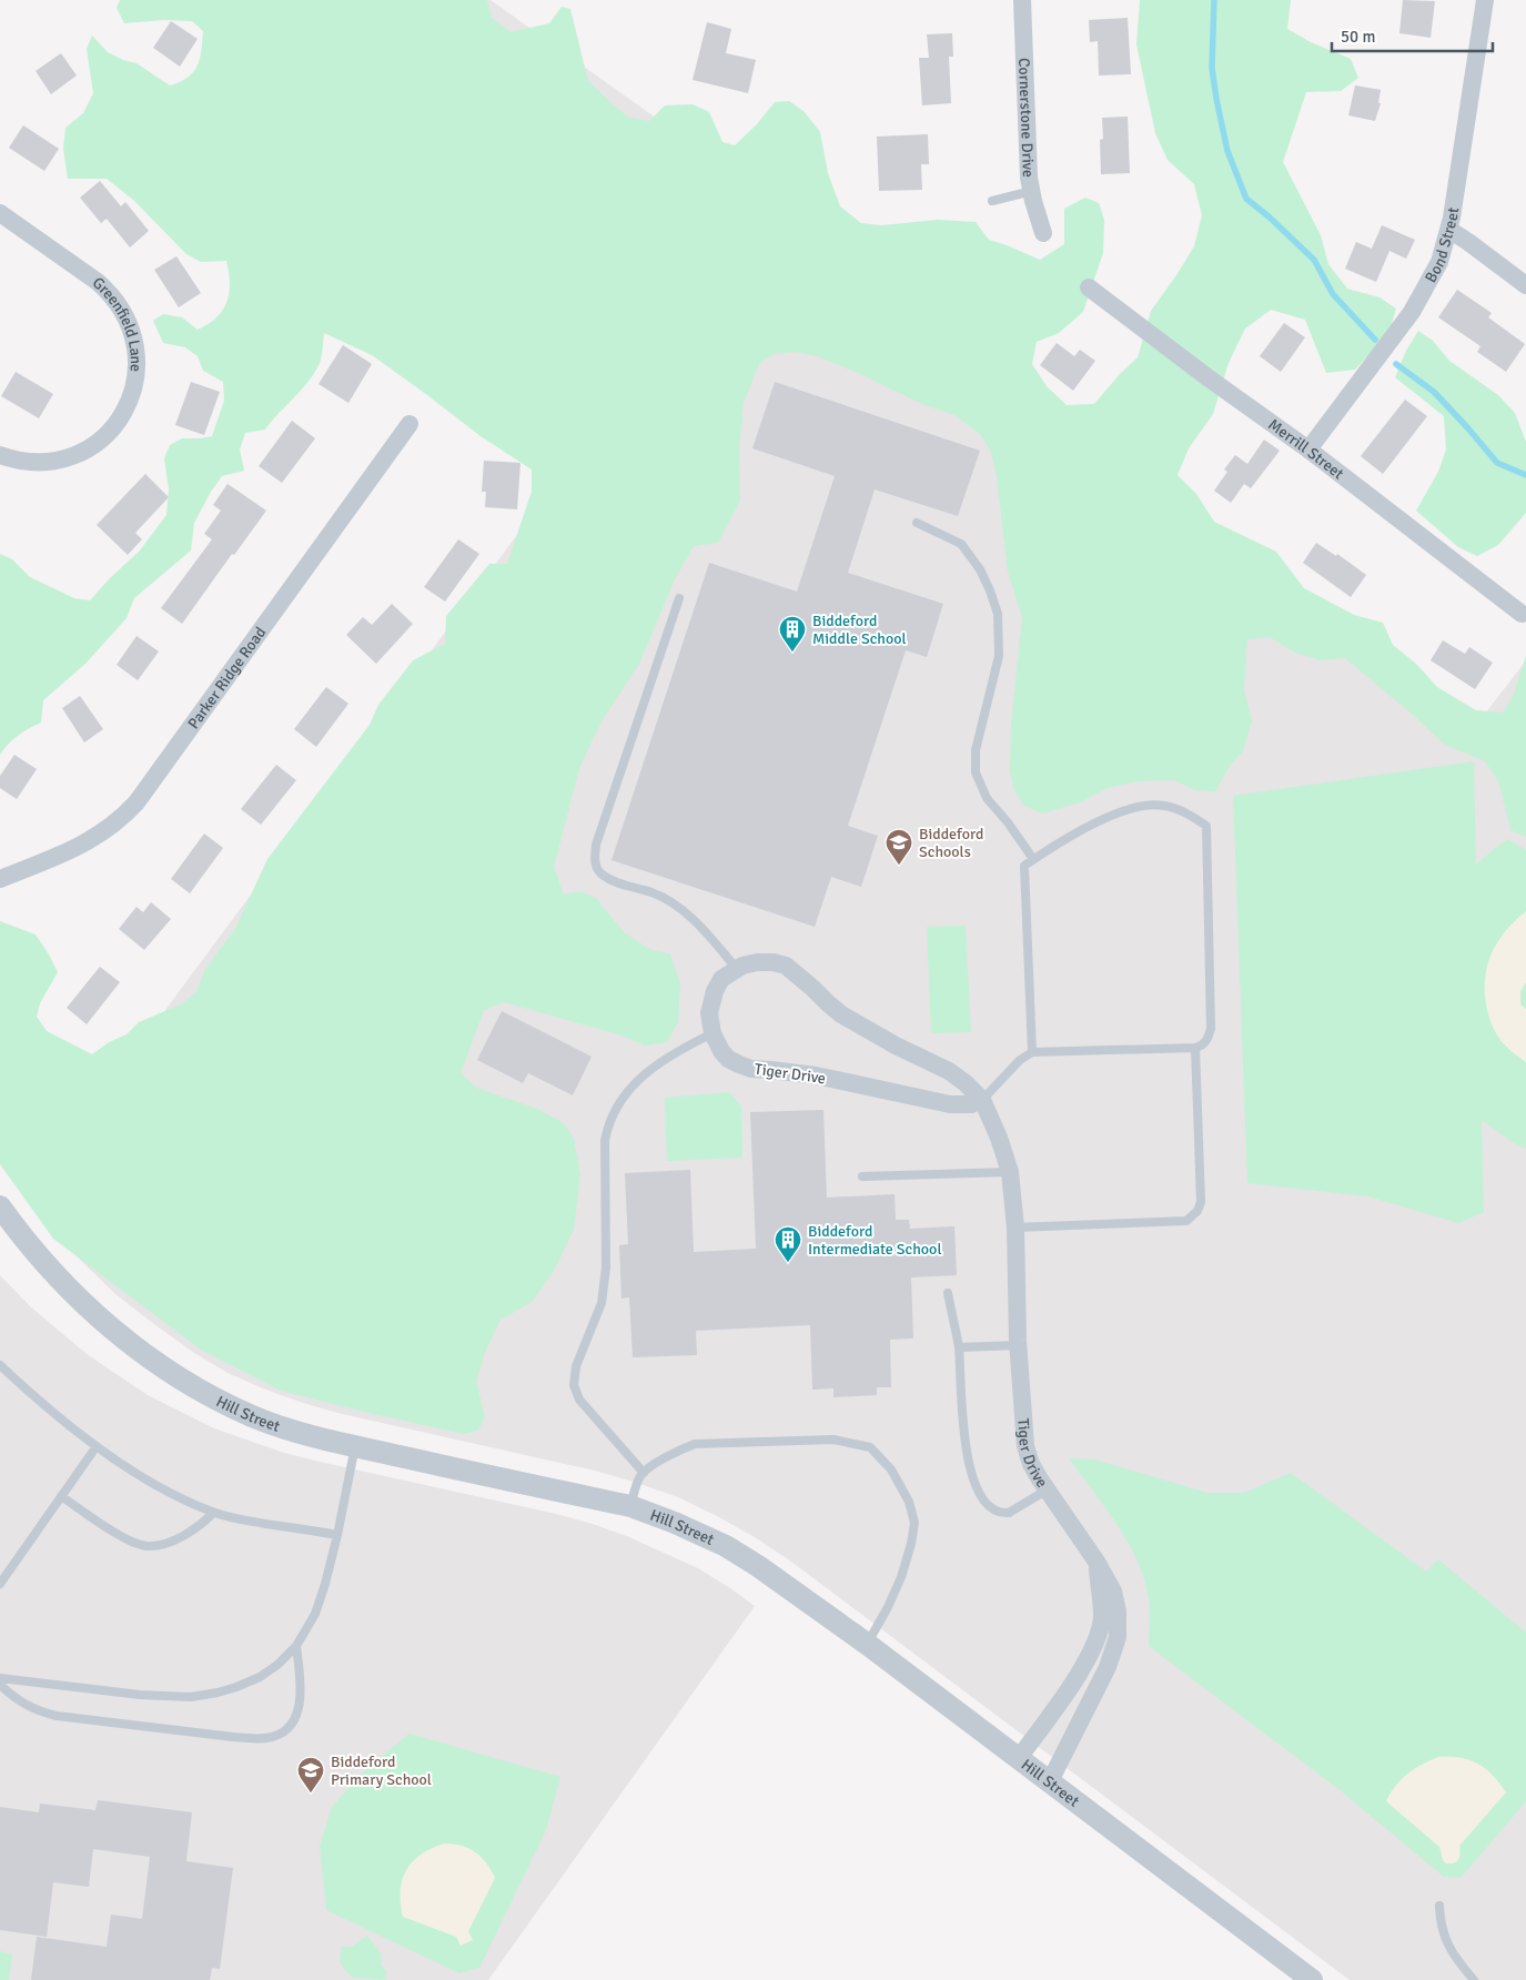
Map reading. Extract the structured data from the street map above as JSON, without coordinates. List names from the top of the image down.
{
  "streets": {
    "street": [
      "Cornerstone Drive",
      "Bond Street",
      "Greenfield Lane",
      "Merrill Street",
      "Parker Ridge Road",
      "Tiger Drive",
      "Hill Street"
    ]
  },
  "crossings": [
    ["Bond Street", "Merrill Street"],
    ["Tiger Drive", "Hill Street"]
  ],
  "places": {
    "building": ["Biddeford Middle School", "Biddeford Intermediate School"],
    "school or university": ["Biddeford Schools", "Biddeford Primary School"]
  },
  "scale_bar": "50 m"
}
